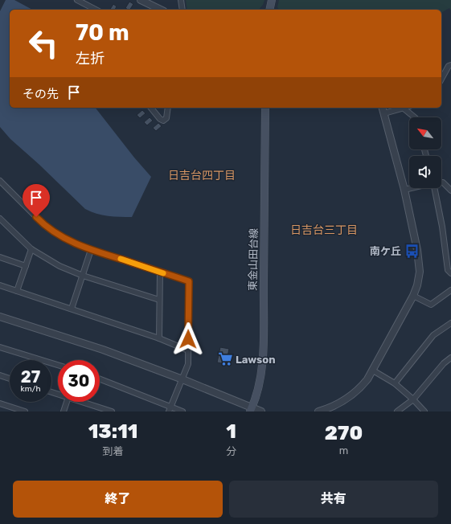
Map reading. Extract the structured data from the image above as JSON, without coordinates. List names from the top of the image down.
{
  "streets": {
    "main road": ["東金山田台線"]
  },
  "districts": ["日吉台四丁目", "日吉台三丁目"],
  "places": {
    "bus stop": ["南ケ丘"],
    "supermarket": ["Lawson"]
  },
  "north": "top left",
  "page": {
    "turn": ["70 m", "左折"],
    "then": "その先",
    "speed": "27 km/h",
    "limit": "30",
    "eta": [
      "13:11",
      "到着",
      "1",
      "分",
      "270",
      "m"
    ],
    "buttons": ["終了", "共有"]
  }
}
